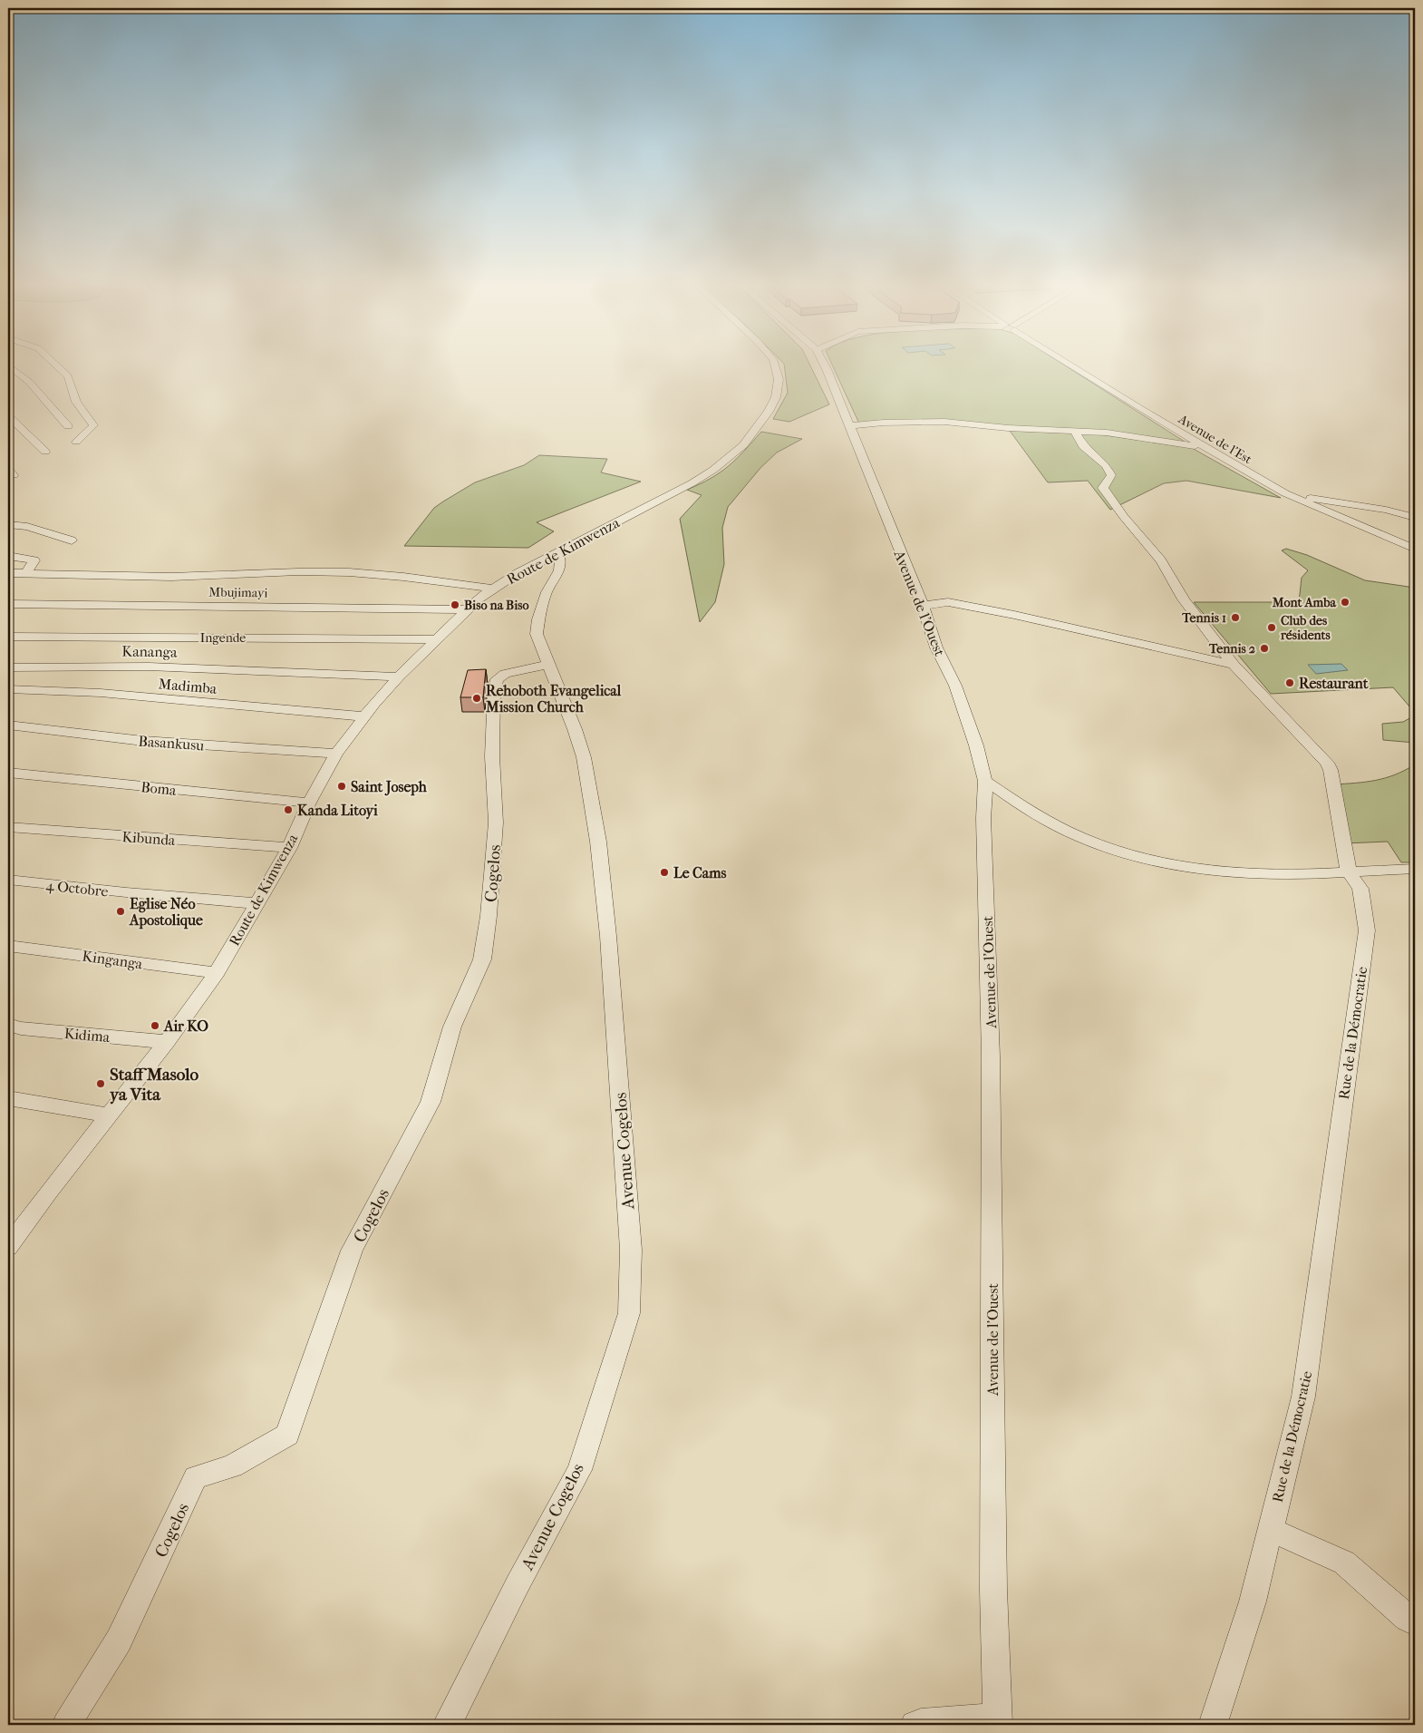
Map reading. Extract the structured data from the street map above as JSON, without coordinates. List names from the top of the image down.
{
  "streets": {
    "street": [
      "Avenue de l'Est",
      "Route de Kimwenza",
      "Mbujimayi",
      "Avenue de l'Ouest",
      "Ingende",
      "Kananga",
      "Madimba",
      "Basankusu",
      "Boma",
      "Kibunda",
      "Cogelos",
      "4 Octobre",
      "Kinganga",
      "Rue de la Démocratie",
      "Kidima",
      "Avenue Cogelos"
    ]
  },
  "crossings": [
    ["Route de Kimwenza", "Mbujimayi"],
    ["Route de Kimwenza", "Ingende"],
    ["Route de Kimwenza", "Kananga"],
    ["Route de Kimwenza", "Madimba"],
    ["Route de Kimwenza", "Basankusu"],
    ["Route de Kimwenza", "Boma"],
    ["Route de Kimwenza", "Kibunda"],
    ["Route de Kimwenza", "4 Octobre"],
    ["Route de Kimwenza", "Kinganga"],
    ["Route de Kimwenza", "Kidima"],
    ["Route de Kimwenza", "Avenue Cogelos"],
    ["Cogelos", "Avenue Cogelos"]
  ],
  "places": [
    "Mont Amba",
    "Biso na Biso",
    "Tennis 1",
    "Club des résidents",
    "Tennis 2",
    "Restaurant",
    "Rehoboth Evangelical Mission Church",
    "Saint Joseph",
    "Kanda Litoyi",
    "Le Cams",
    "Eglise Néo Apostolique",
    "Air KO",
    "Staff Masolo ya Vita"
  ]
}
